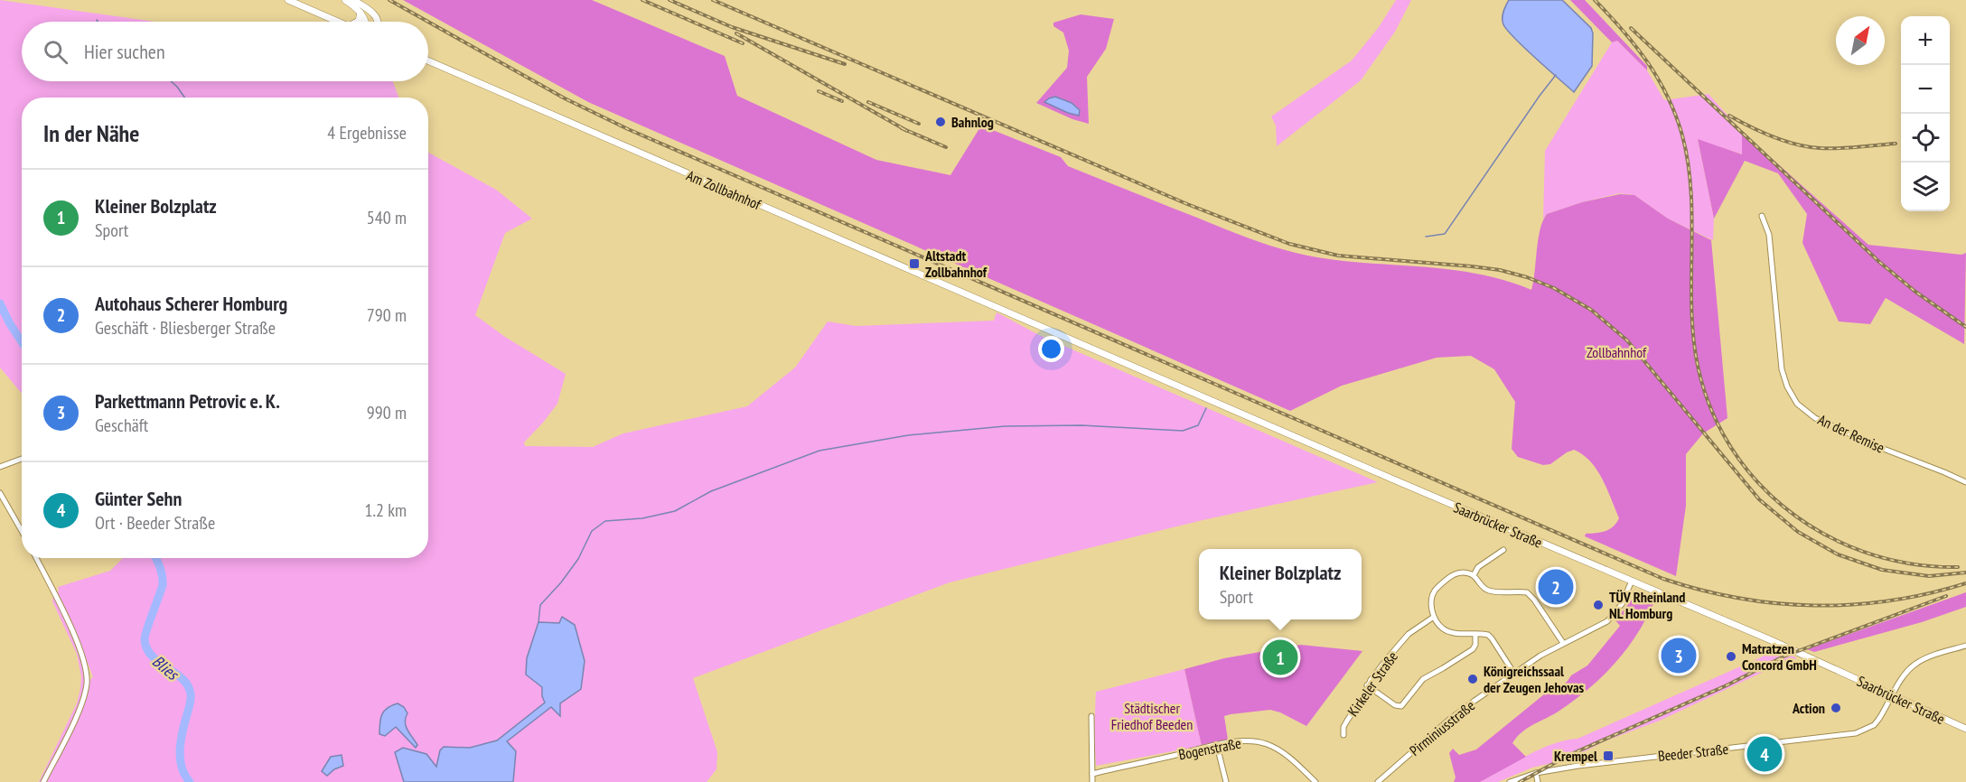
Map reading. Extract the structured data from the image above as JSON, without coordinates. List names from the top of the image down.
{
  "streets": {
    "main road": ["Am Zollbahnhof", "Saarbrücker Straße"],
    "street": [
      "An der Remise",
      "Kirkeler Straße",
      "Pirminiusstraße",
      "Bogenstraße",
      "Beeder Straße"
    ]
  },
  "crossings": [
    ["Am Zollbahnhof", "Saarbrücker Straße"],
    ["Saarbrücker Straße", "Pirminiusstraße"],
    ["Saarbrücker Straße", "Beeder Straße"]
  ],
  "water": ["Blies"],
  "parks": ["Zollbahnhof", "Städtischer Friedhof Beeden"],
  "places": {
    "other": [
      "Bahnlog",
      "TÜV Rheinland NL Homburg",
      "Matratzen Concord GmbH",
      "Königreichssaal der Zeugen Jehovas",
      "Action"
    ],
    "transit": ["Altstadt Zollbahnhof", "Krempel"]
  },
  "north": "top right",
  "page": {
    "map_buttons": ["+", "−"],
    "search": "Hier suchen",
    "heading": ["In der Nähe", "4 Ergebnisse"],
    "list": [
      {
        "mark": "1",
        "name": "Kleiner Bolzplatz",
        "note": "Sport",
        "value": "540 m"
      },
      {
        "mark": "2",
        "name": "Autohaus Scherer Homburg",
        "note": "Geschäft · Bliesberger Straße",
        "value": "790 m"
      },
      {
        "mark": "3",
        "name": "Parkettmann Petrovic e. K.",
        "note": "Geschäft",
        "value": "990 m"
      },
      {
        "mark": "4",
        "name": "Günter Sehn",
        "note": "Ort · Beeder Straße",
        "value": "1.2 km"
      }
    ],
    "popup": ["Kleiner Bolzplatz", "Sport"],
    "pins": [
      "2",
      "3",
      "1",
      "4"
    ]
  }
}
